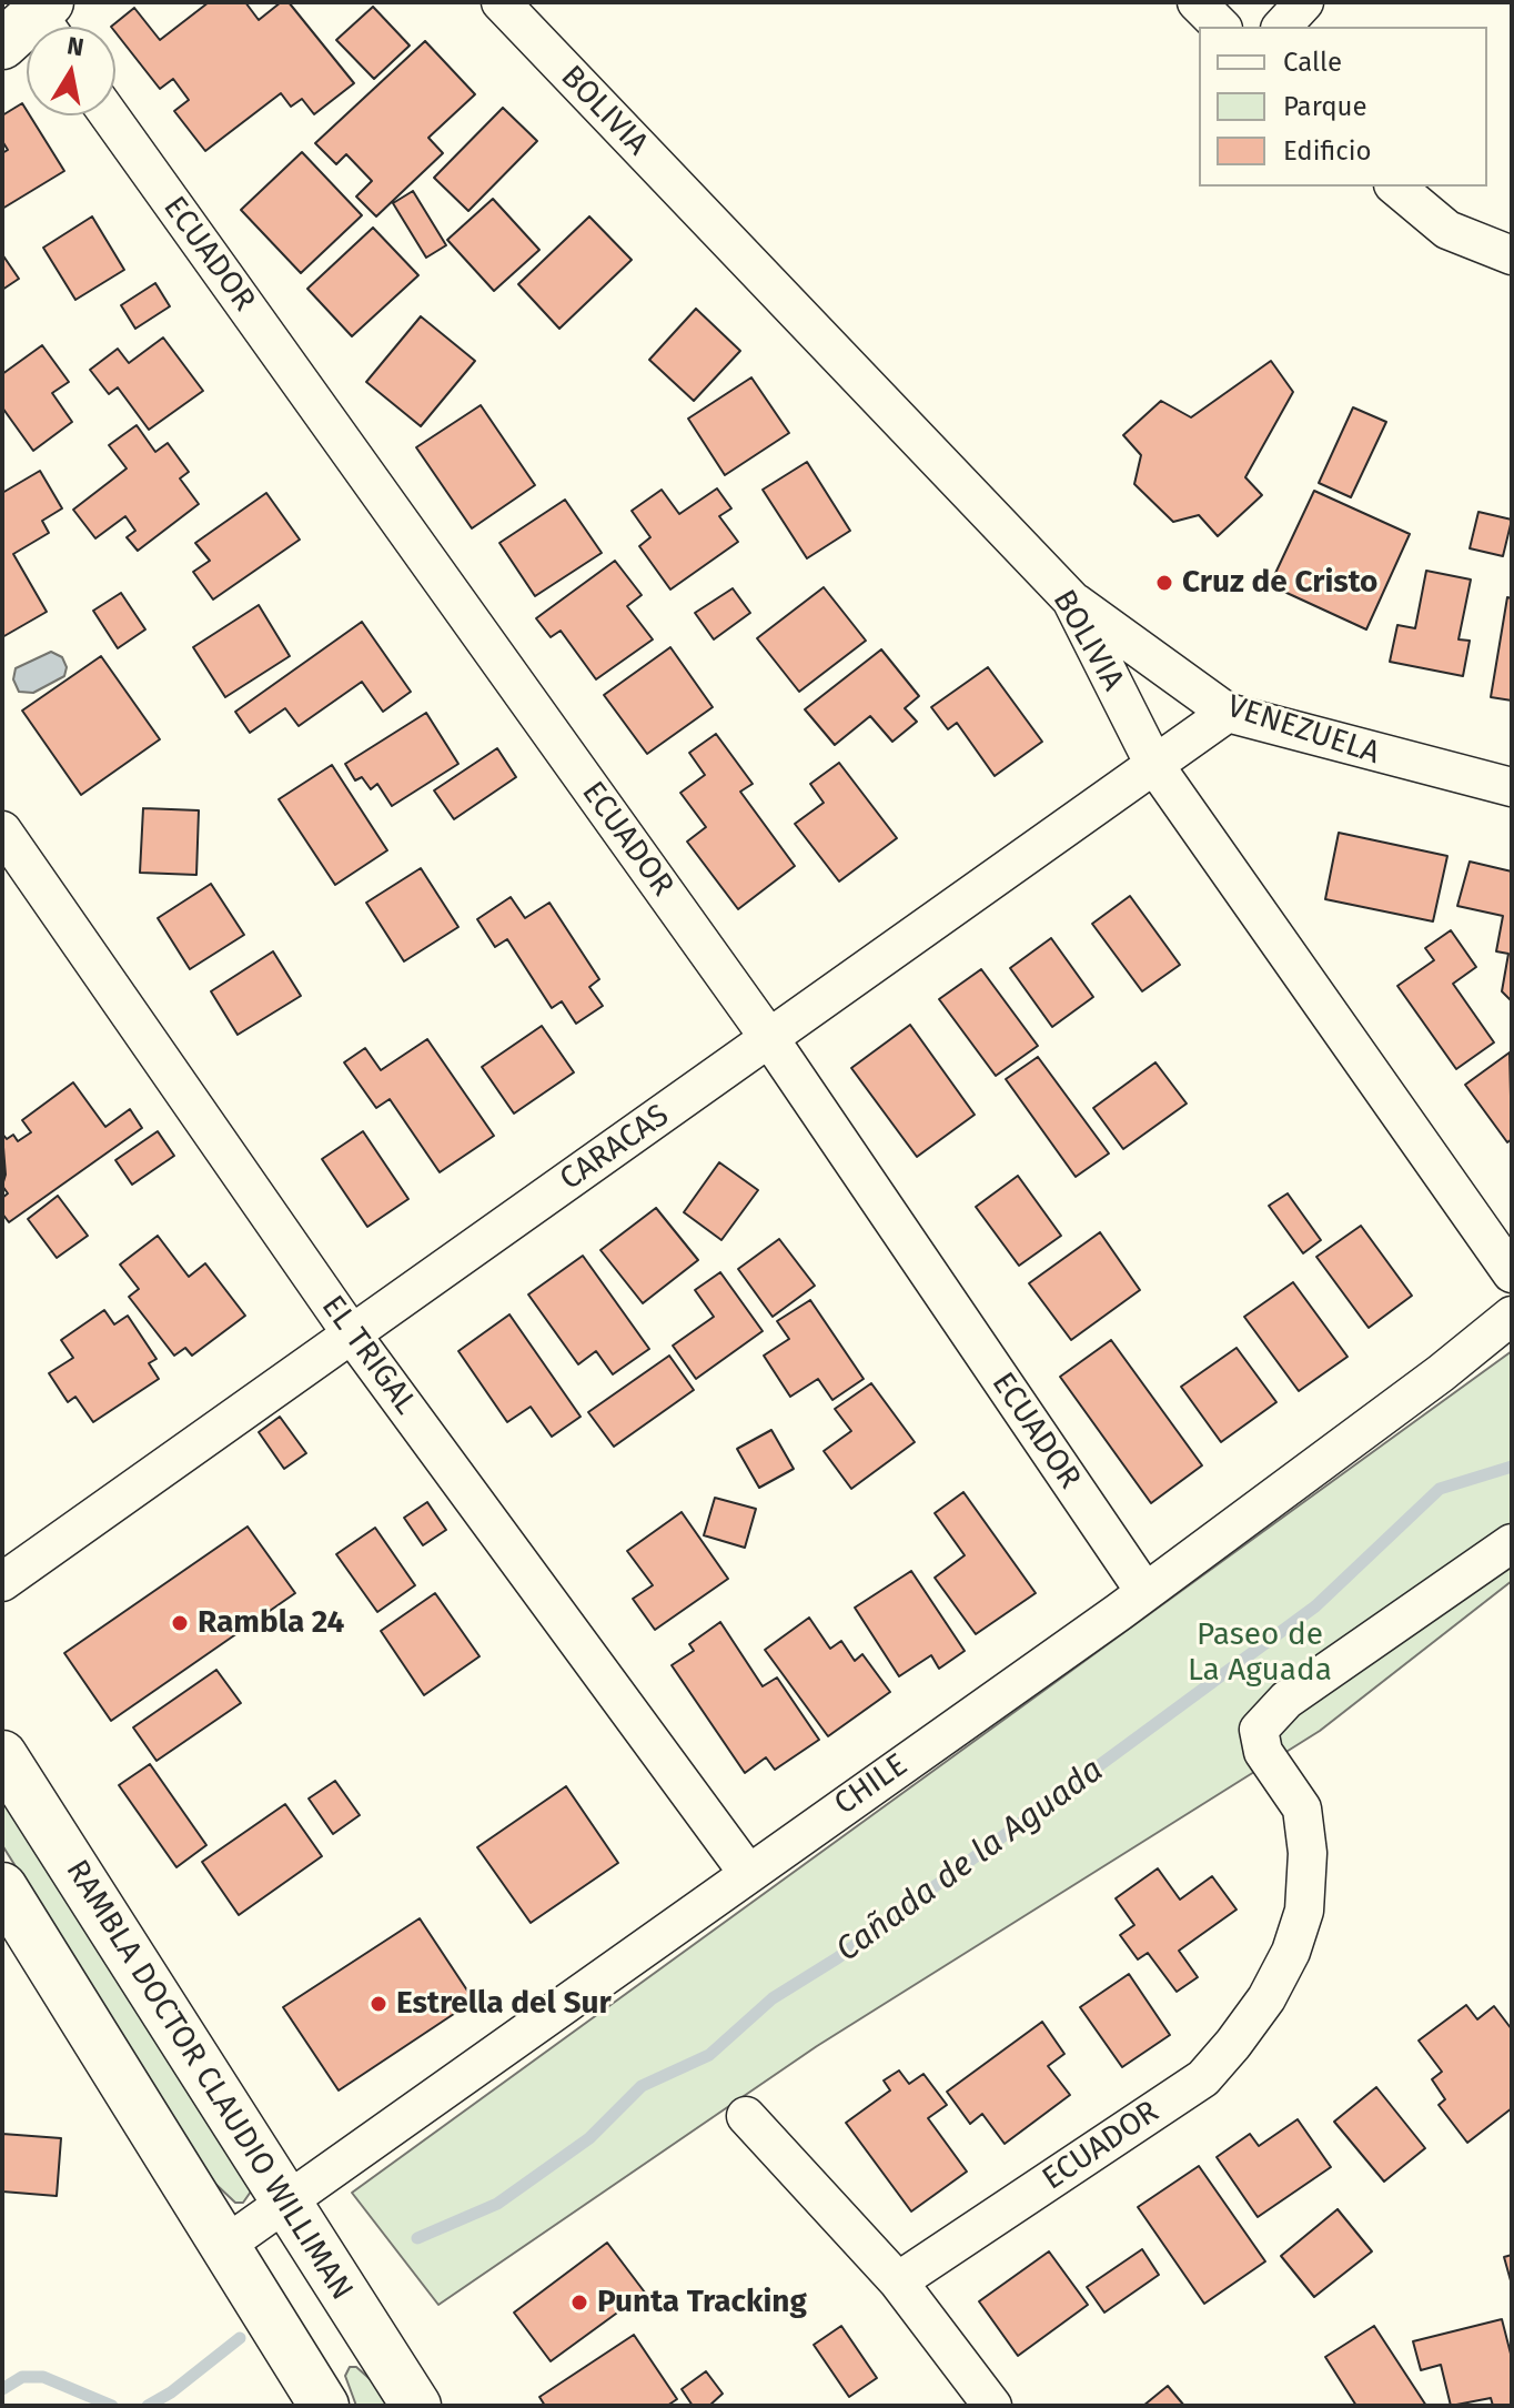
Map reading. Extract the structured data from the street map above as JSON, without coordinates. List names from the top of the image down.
{
  "streets": {
    "main road": ["RAMBLA DOCTOR CLAUDIO WILLIMAN"],
    "street": [
      "BOLIVIA",
      "ECUADOR",
      "VENEZUELA",
      "CARACAS",
      "EL TRIGAL",
      "CHILE"
    ]
  },
  "crossings": [
    ["BOLIVIA", "VENEZUELA"],
    ["BOLIVIA", "CARACAS"],
    ["ECUADOR", "CARACAS"],
    ["ECUADOR", "CHILE"],
    ["VENEZUELA", "CARACAS"],
    ["CARACAS", "EL TRIGAL"],
    ["EL TRIGAL", "CHILE"],
    ["CHILE", "RAMBLA DOCTOR CLAUDIO WILLIMAN"]
  ],
  "water": ["Cañada de la Aguada"],
  "parks": ["Paseo de La Aguada"],
  "places": [
    "Cruz de Cristo",
    "Rambla 24",
    "Estrella del Sur",
    "Punta Tracking"
  ],
  "legend": ["Calle", "Parque", "Edificio"],
  "north": "top"
}
